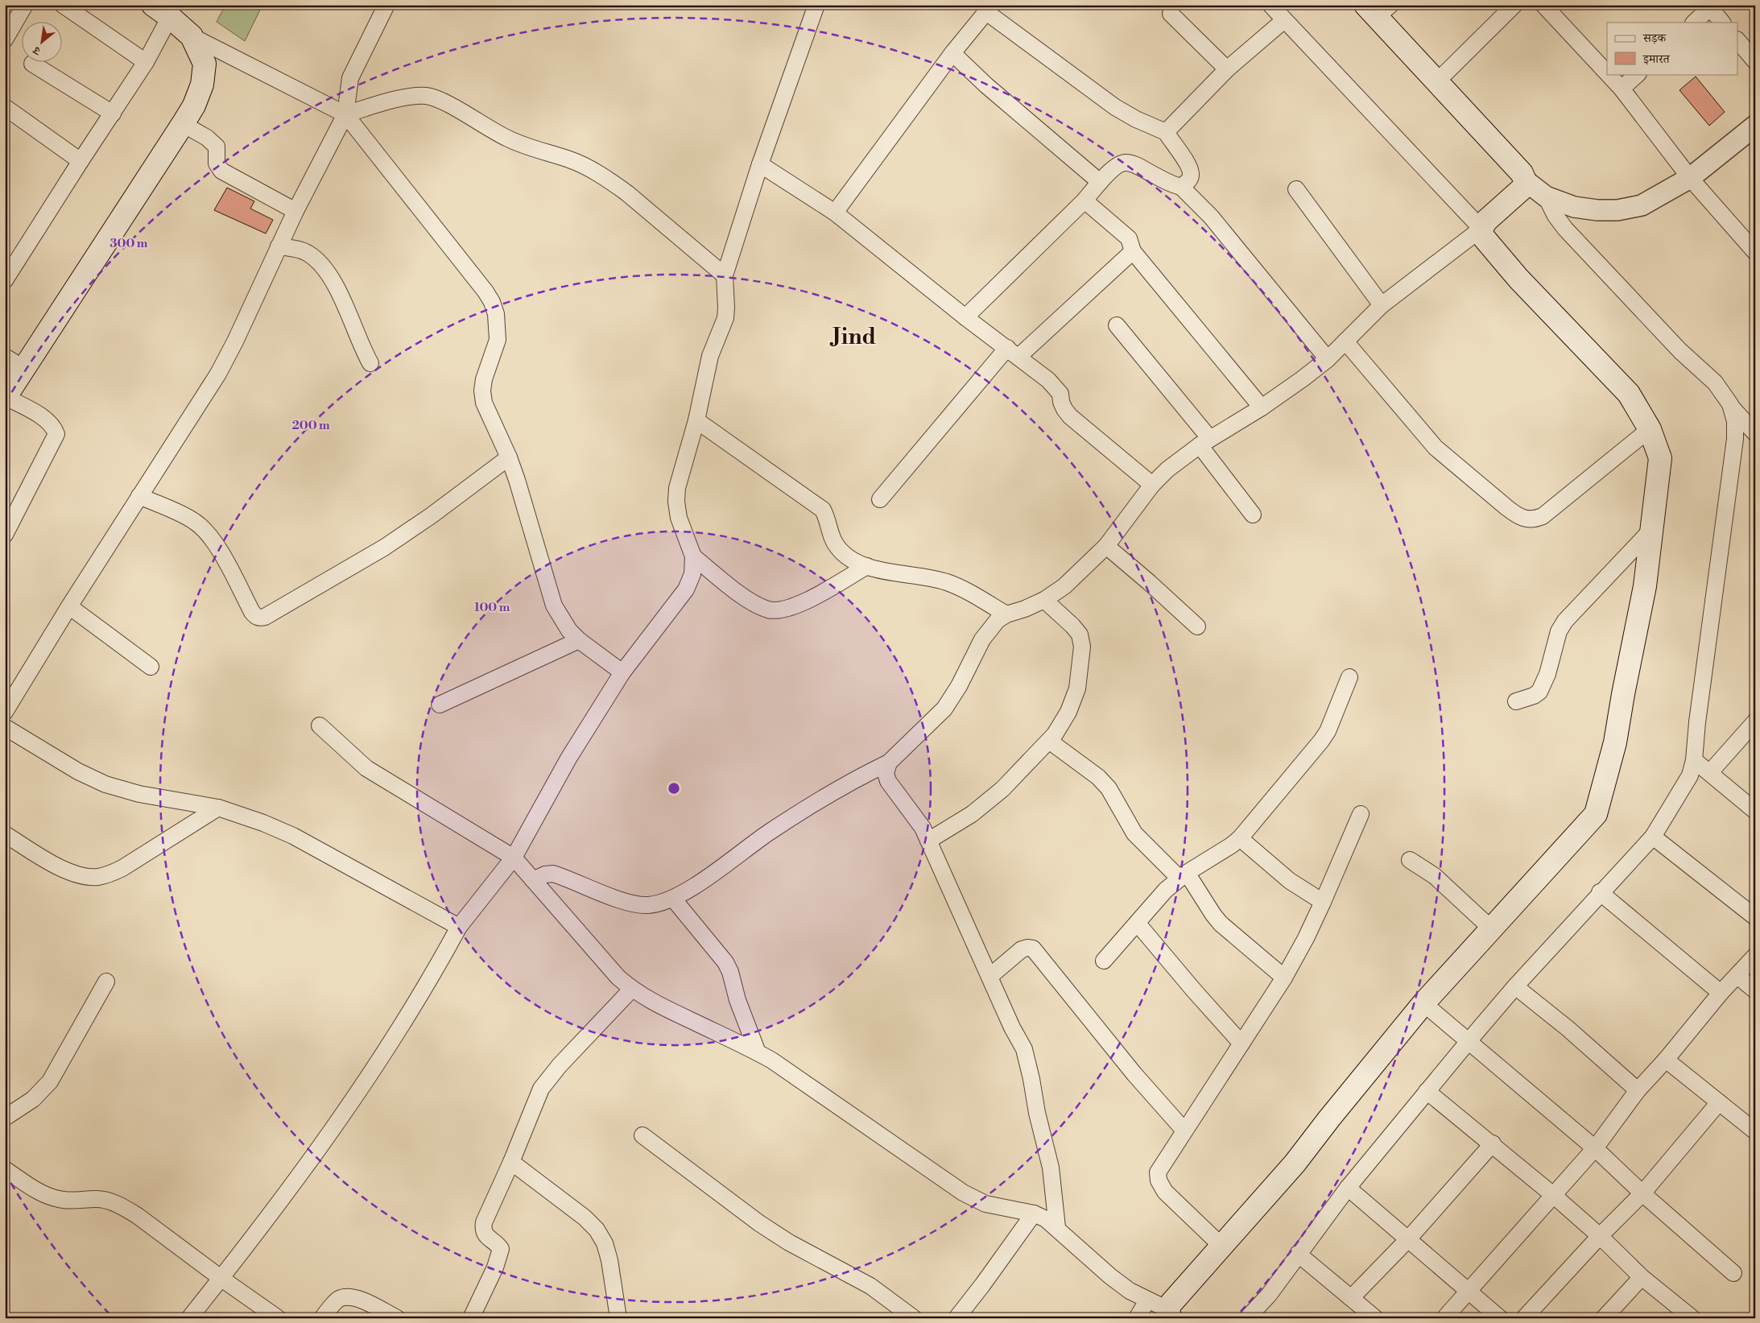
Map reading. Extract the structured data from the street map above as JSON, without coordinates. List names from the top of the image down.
{
  "districts": ["Jind"],
  "legend": ["सड़क", "इमारत"],
  "north": "bottom left",
  "rings": ["300 m", "200 m", "100 m"]
}
